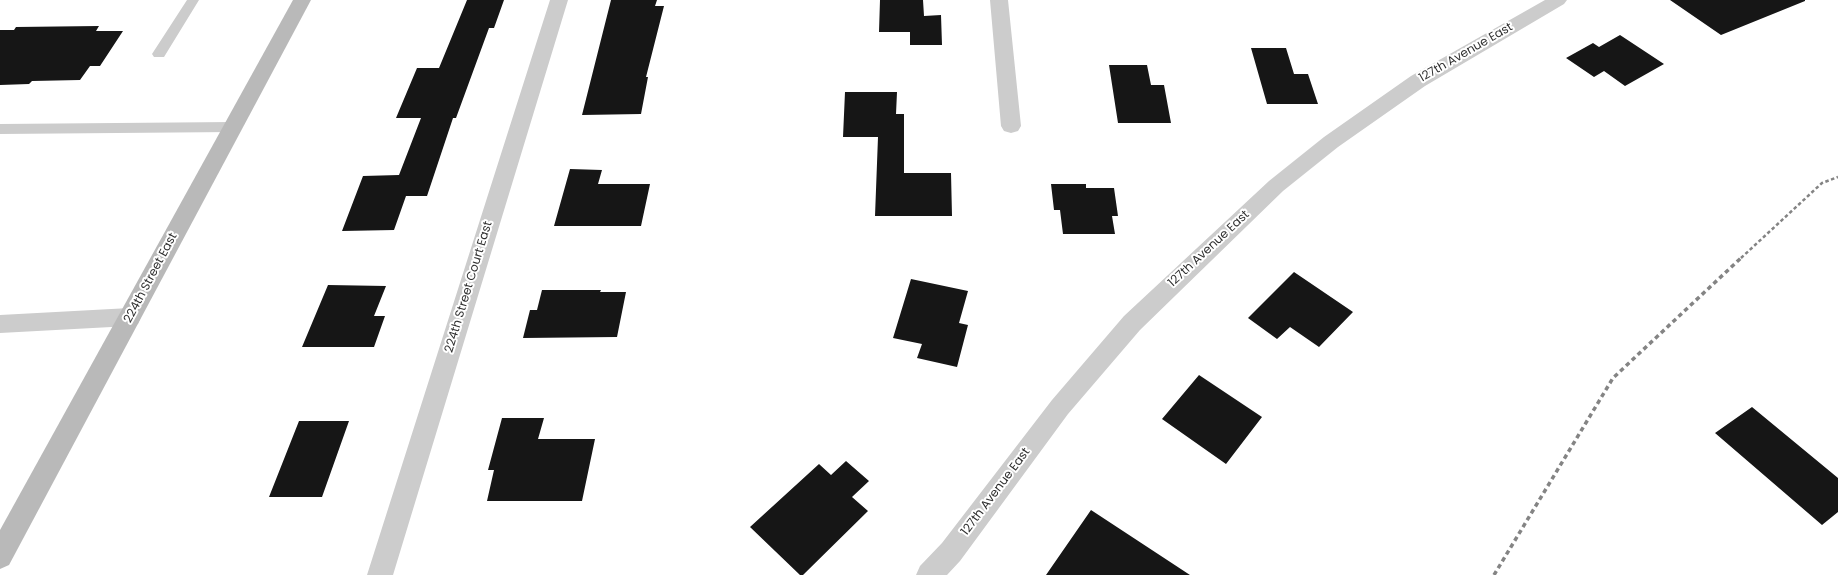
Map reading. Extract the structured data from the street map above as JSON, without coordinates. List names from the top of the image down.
{
  "streets": {
    "main road": ["224th Street East"],
    "street": ["127th Avenue East", "224th Street Court East"]
  }
}
